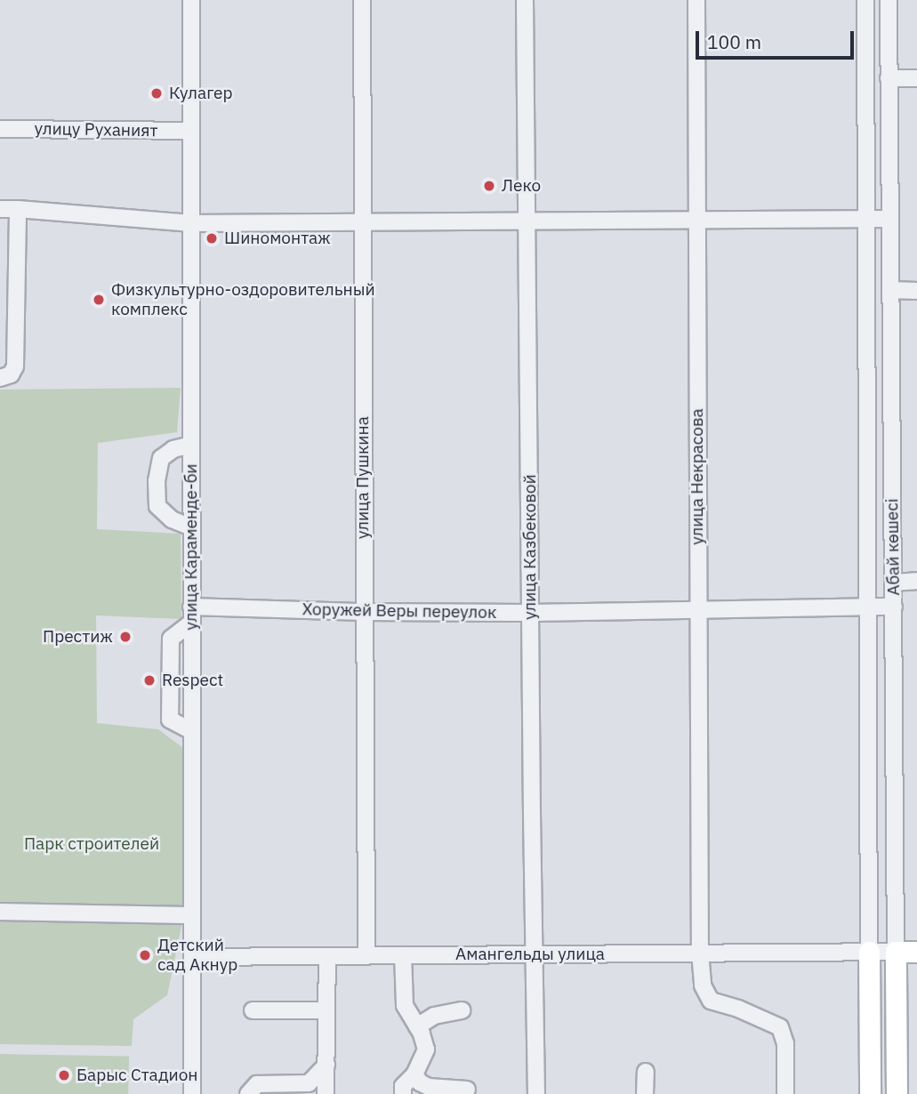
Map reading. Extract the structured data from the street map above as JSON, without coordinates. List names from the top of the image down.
{
  "streets": {
    "main road": ["Абай көшесі"],
    "street": [
      "улицу Руханият",
      "улица Некрасова",
      "улица Пушкина",
      "улица Караменде-би",
      "улица Казбековой",
      "Хоружей Веры переулок",
      "Амангельды улица"
    ]
  },
  "crossings": [
    ["улицу Руханият", "улица Караменде-би"],
    ["улица Некрасова", "Хоружей Веры переулок"],
    ["улица Некрасова", "Амангельды улица"],
    ["улица Пушкина", "Хоружей Веры переулок"],
    ["улица Пушкина", "Амангельды улица"],
    ["улица Караменде-би", "Хоружей Веры переулок"],
    ["улица Караменде-би", "Амангельды улица"],
    ["улица Казбековой", "Хоружей Веры переулок"],
    ["улица Казбековой", "Амангельды улица"],
    ["Абай көшесі", "Хоружей Веры переулок"],
    ["Абай көшесі", "Амангельды улица"]
  ],
  "parks": ["Парк строителей"],
  "places": [
    "Кулагер",
    "Леко",
    "Шиномонтаж",
    "Физкультурно-оздоровительный комплекс",
    "Престиж",
    "Respect",
    "Детский сад Акнур",
    "Барыс Стадион"
  ],
  "scale_bar": "100 m"
}
